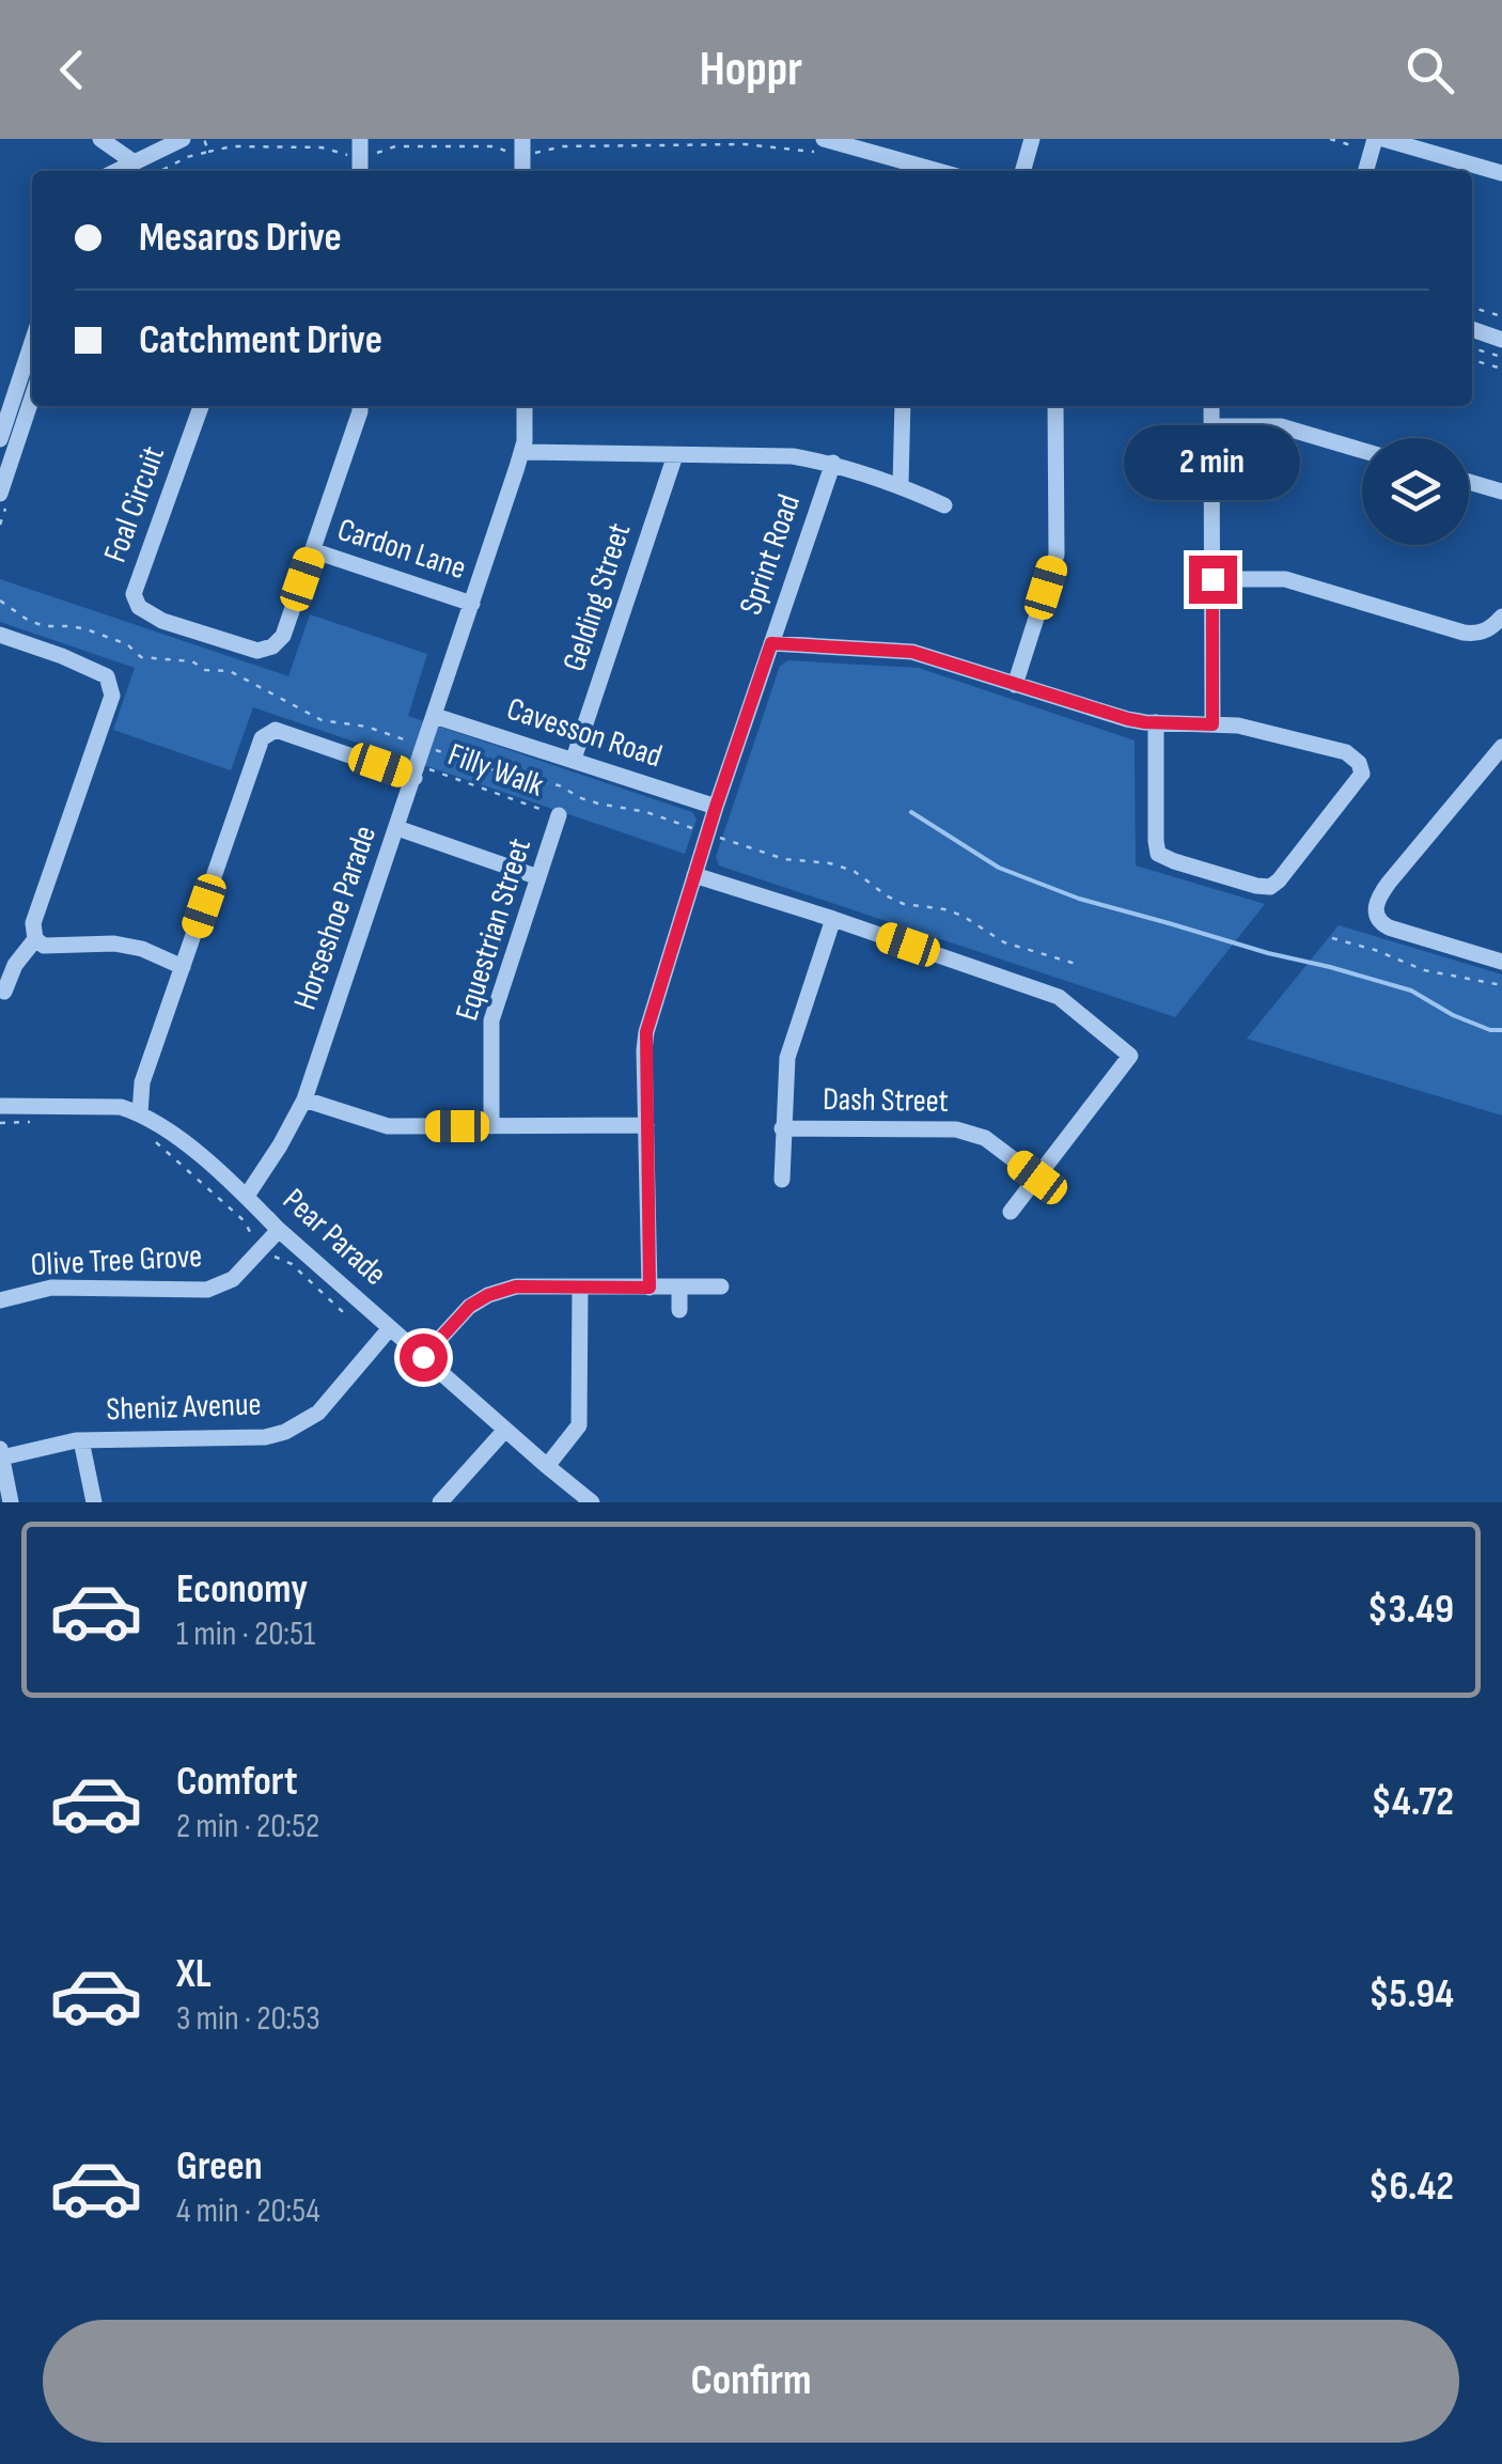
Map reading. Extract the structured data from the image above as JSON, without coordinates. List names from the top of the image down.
{
  "streets": {
    "street": [
      "Foal Circuit",
      "Cardon Lane",
      "Sprint Road",
      "Gelding Street",
      "Cavesson Road",
      "Horseshoe Parade",
      "Equestrian Street",
      "Dash Street",
      "Pear Parade",
      "Olive Tree Grove",
      "Sheniz Avenue"
    ],
    "path": ["Filly Walk"]
  },
  "crossings": [
    ["Foal Circuit", "Cardon Lane"],
    ["Cardon Lane", "Horseshoe Parade"],
    ["Sprint Road", "Cavesson Road"],
    ["Gelding Street", "Cavesson Road"],
    ["Cavesson Road", "Horseshoe Parade"],
    ["Filly Walk", "Horseshoe Parade"],
    ["Filly Walk", "Equestrian Street"],
    ["Horseshoe Parade", "Pear Parade"],
    ["Pear Parade", "Olive Tree Grove"],
    ["Pear Parade", "Sheniz Avenue"]
  ],
  "page": {
    "header": "Hoppr",
    "banner": ["Mesaros Drive", "Catchment Drive"],
    "bubble": "2 min",
    "list": [
      {
        "name": "Economy",
        "note": "1 min · 20:51",
        "value": "$3.49"
      },
      {
        "name": "Comfort",
        "note": "2 min · 20:52",
        "value": "$4.72"
      },
      {
        "name": "XL",
        "note": "3 min · 20:53",
        "value": "$5.94"
      },
      {
        "name": "Green",
        "note": "4 min · 20:54",
        "value": "$6.42"
      }
    ],
    "buttons": "Confirm"
  }
}
